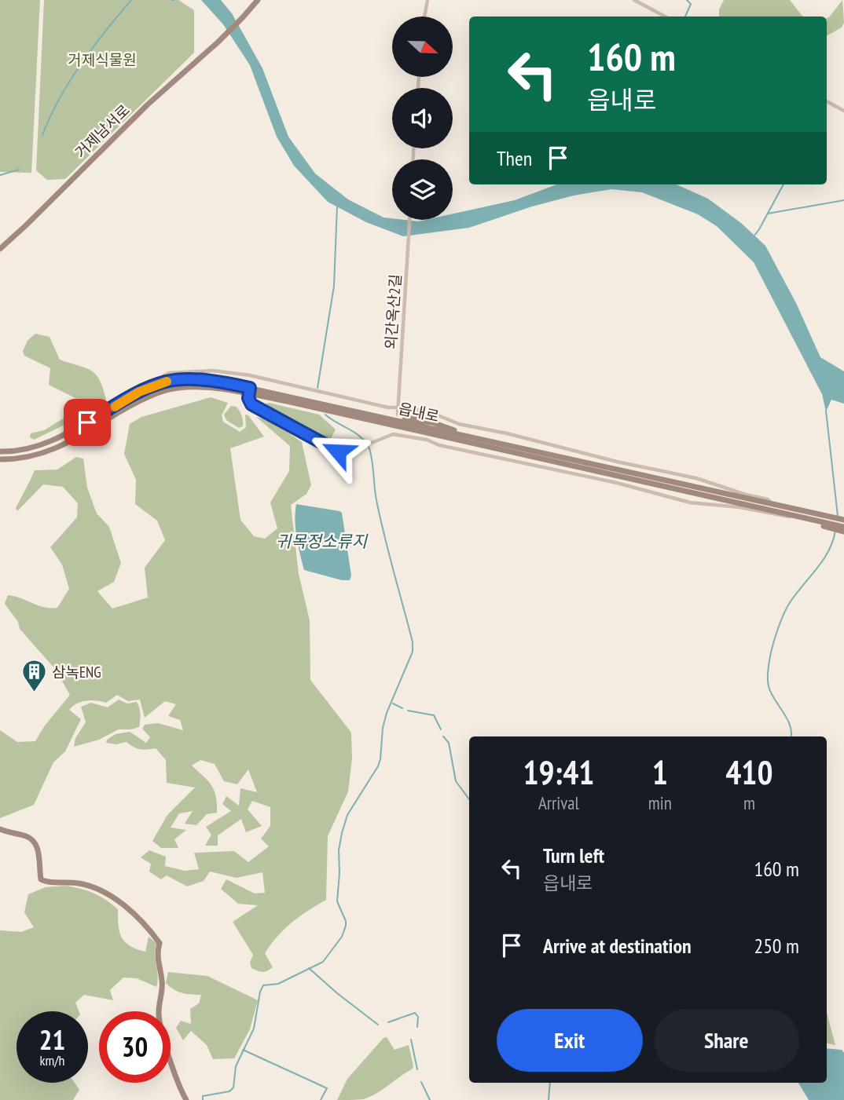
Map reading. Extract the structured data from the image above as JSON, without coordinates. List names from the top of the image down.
{
  "streets": {
    "street": ["거제남서로", "외간옥산2길", "읍내로"]
  },
  "crossings": [
    ["외간옥산2길", "읍내로"]
  ],
  "water": ["귀목정소류지"],
  "parks": ["거제식물원"],
  "places": {
    "building": ["삼녹ENG"]
  },
  "north": "right",
  "page": {
    "turn": ["160 m", "읍내로"],
    "then": "Then",
    "eta": [
      "19:41",
      "Arrival",
      "1",
      "min",
      "410",
      "m"
    ],
    "list": [
      {
        "name": "Turn left",
        "note": "읍내로",
        "value": "160 m"
      },
      {
        "name": "Arrive at destination",
        "value": "250 m"
      }
    ],
    "buttons": ["Exit", "Share"],
    "speed": "21 km/h",
    "limit": "30"
  }
}
